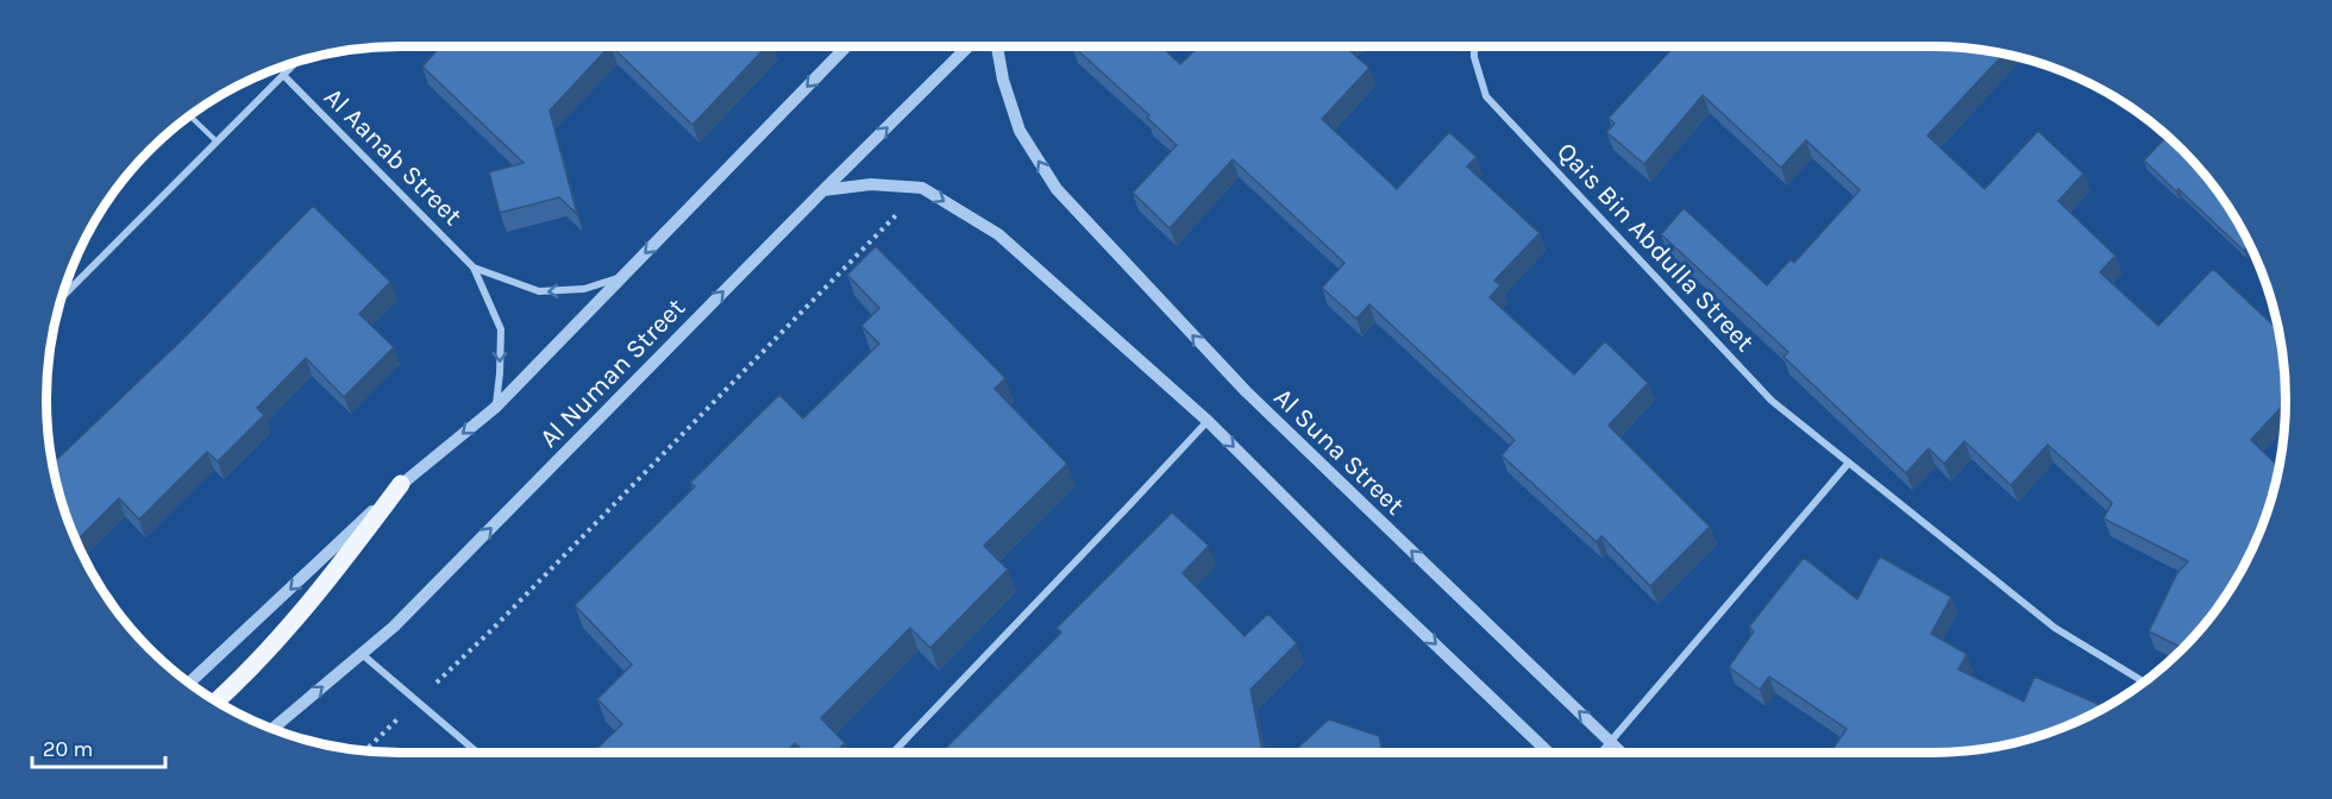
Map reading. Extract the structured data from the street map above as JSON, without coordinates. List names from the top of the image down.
{
  "streets": {
    "street": [
      "Al Aanab Street",
      "Qais Bin Abdulla Street",
      "Al Numan Street",
      "Al Suna Street"
    ]
  },
  "scale_bar": "20 m"
}
